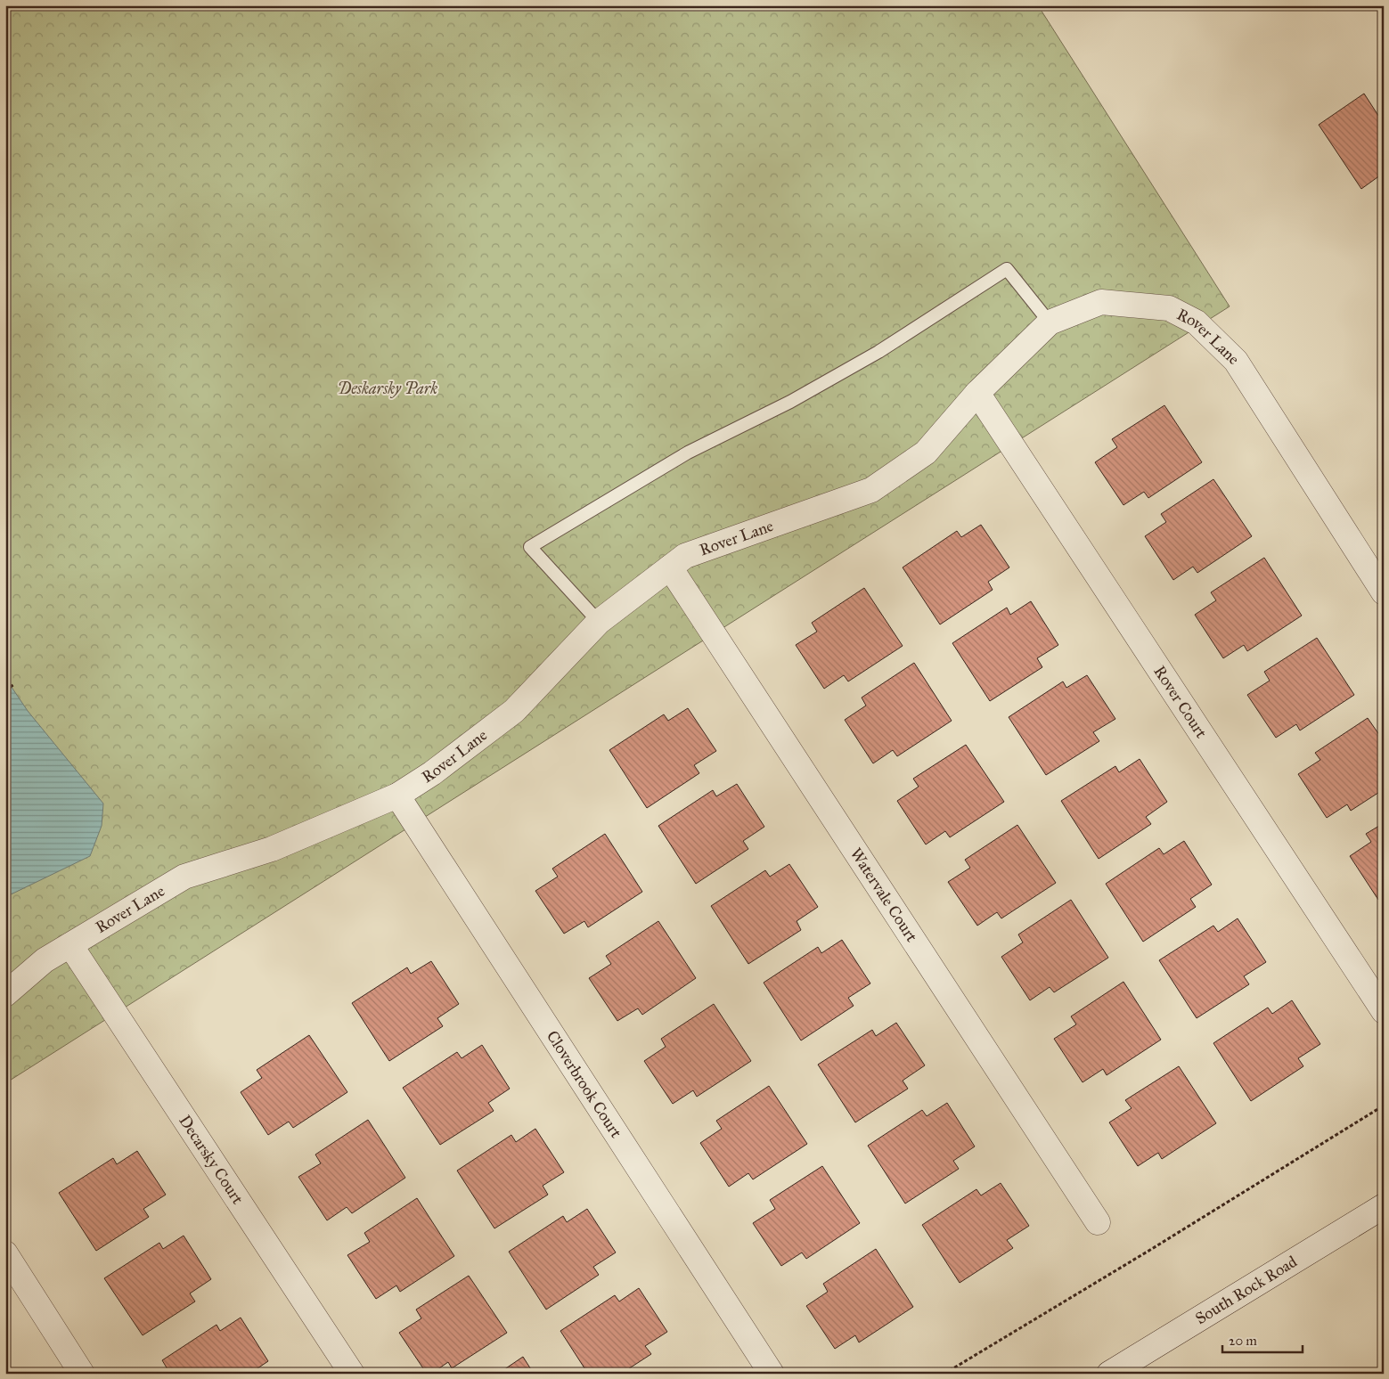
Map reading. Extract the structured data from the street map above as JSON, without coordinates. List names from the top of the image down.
{
  "streets": {
    "street": [
      "Rover Lane",
      "Rover Court",
      "Watervale Court",
      "Cloverbrook Court",
      "Decarsky Court",
      "South Rock Road"
    ]
  },
  "crossings": [
    ["Rover Lane", "Rover Court"],
    ["Rover Lane", "Watervale Court"],
    ["Rover Lane", "Cloverbrook Court"],
    ["Rover Lane", "Decarsky Court"]
  ],
  "parks": ["Deskarsky Park"],
  "scale_bar": "20 m"
}
